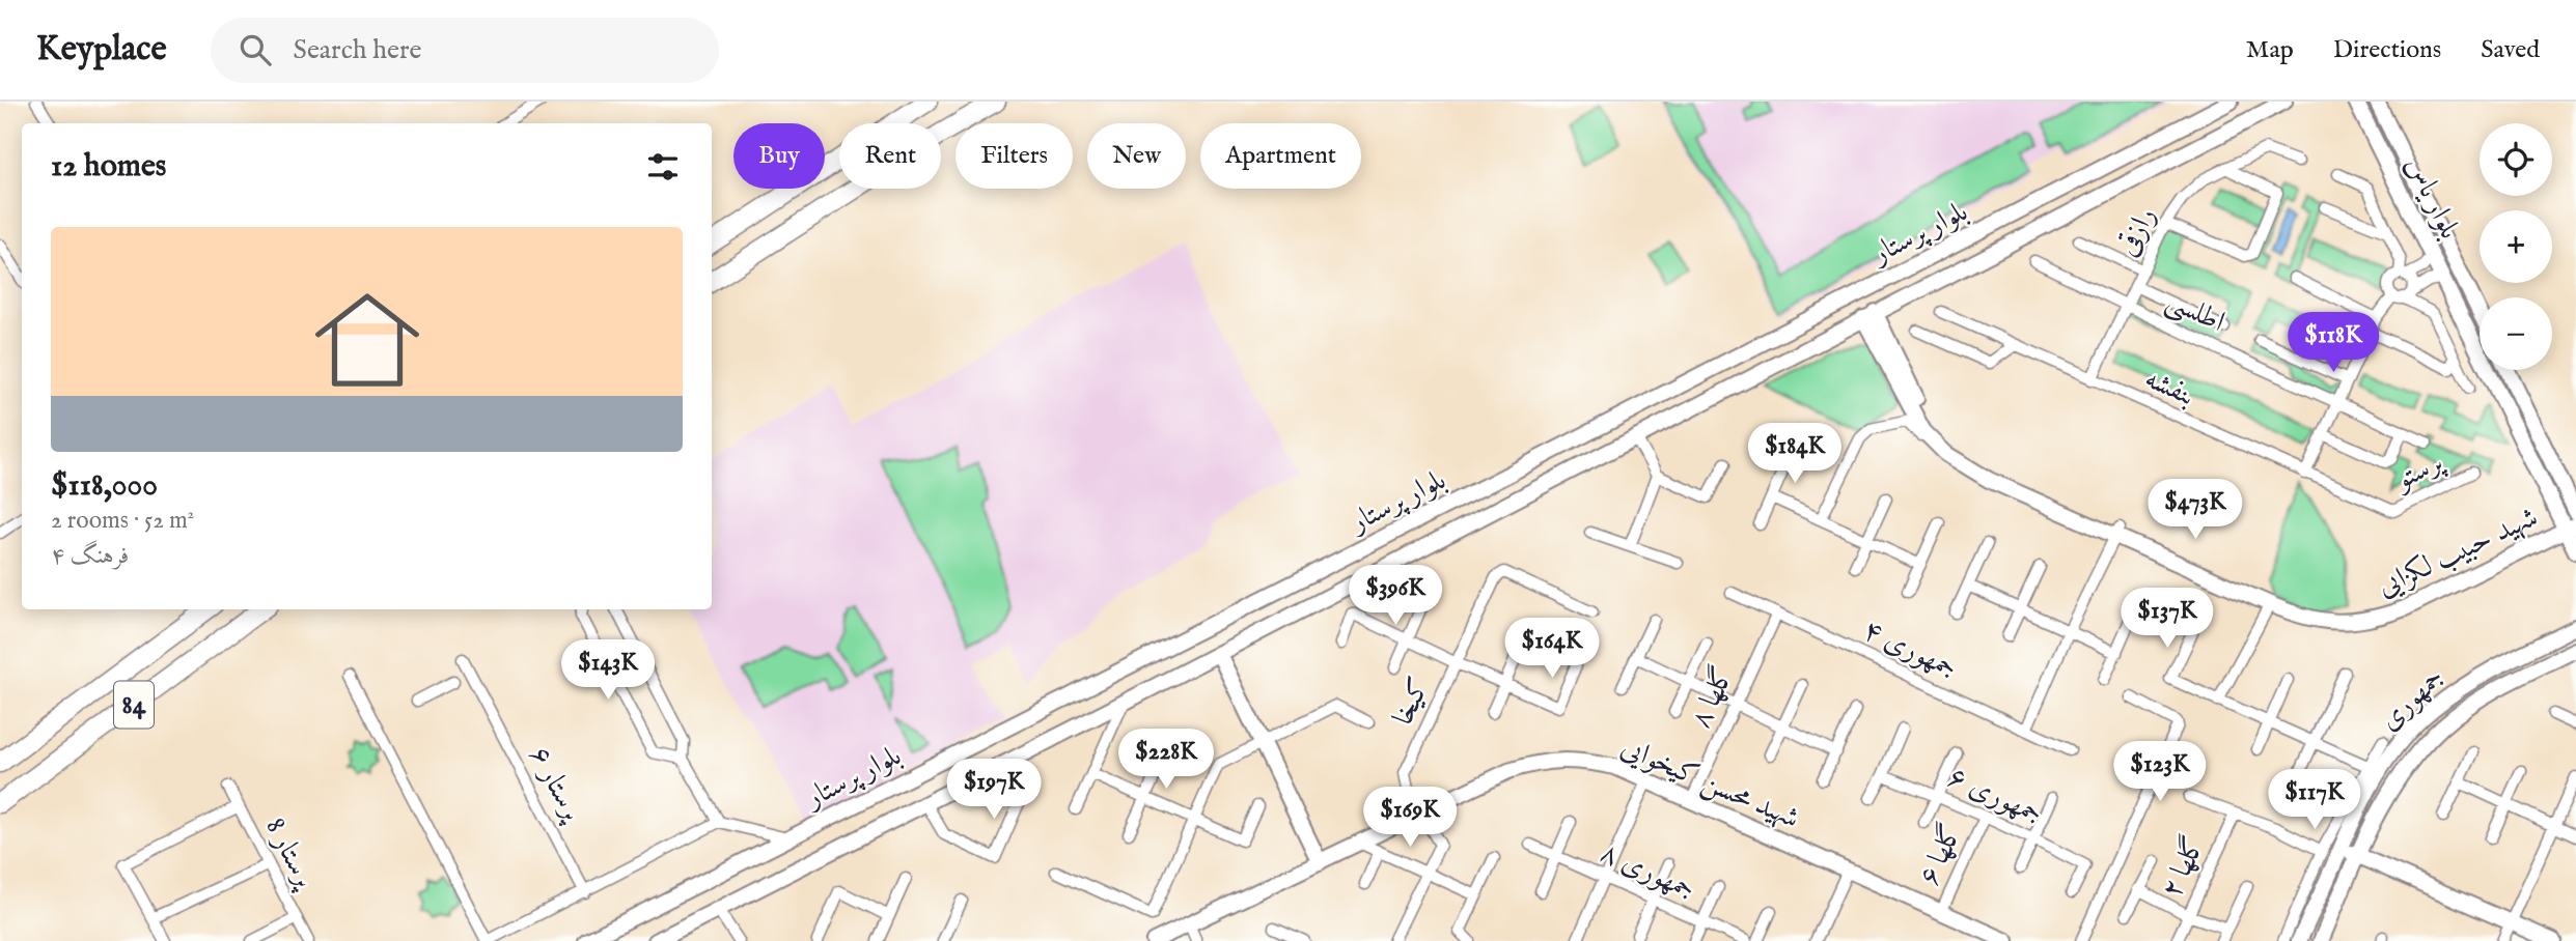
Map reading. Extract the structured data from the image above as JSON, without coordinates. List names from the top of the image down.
{
  "streets": {
    "highway": ["84"],
    "main road": [
      "بلوار یاس",
      "بلوار پرستار",
      "شهید حبیب لکزایی",
      "جمهوری",
      "شهید محسن کیخوایی"
    ],
    "street": [
      "رازقی",
      "اطلسی",
      "بنفشه",
      "پرستو",
      "جمهوری ۴",
      "گلها ۸",
      "کیخا",
      "پرستار ۶",
      "جمهوری ۶",
      "پرستار 8",
      "گلها ۶",
      "گلها ۲",
      "جمهوری ۸"
    ]
  },
  "crossings": [
    ["بلوار یاس", "شهید حبیب لکزایی"],
    ["رازقی", "اطلسی"],
    ["رازقی", "بنفشه"],
    ["بلوار پرستار", "شهید حبیب لکزایی"],
    ["بنفشه", "پرستو"],
    ["جمهوری ۴", "گلها ۸"],
    ["گلها ۸", "شهید محسن کیخوایی"],
    ["کیخا", "شهید محسن کیخوایی"],
    ["شهید محسن کیخوایی", "گلها ۶"],
    ["جمهوری ۶", "گلها ۶"]
  ],
  "page": {
    "header": "Keyplace",
    "search": "Search here",
    "nav": ["Map", "Directions", "Saved"],
    "map_buttons": ["+", "−"],
    "chip": [
      "Buy",
      "Rent",
      "Filters",
      "New",
      "Apartment"
    ],
    "heading": "12 homes",
    "list": [
      {
        "name": "$118,000",
        "note": "2 rooms · 52 m² · فرهنگ ۴"
      }
    ],
    "price": [
      "$118K",
      "$184K",
      "$473K",
      "$396K",
      "$137K",
      "$164K",
      "$143K",
      "$228K",
      "$123K",
      "$197K",
      "$117K",
      "$169K"
    ]
  }
}
